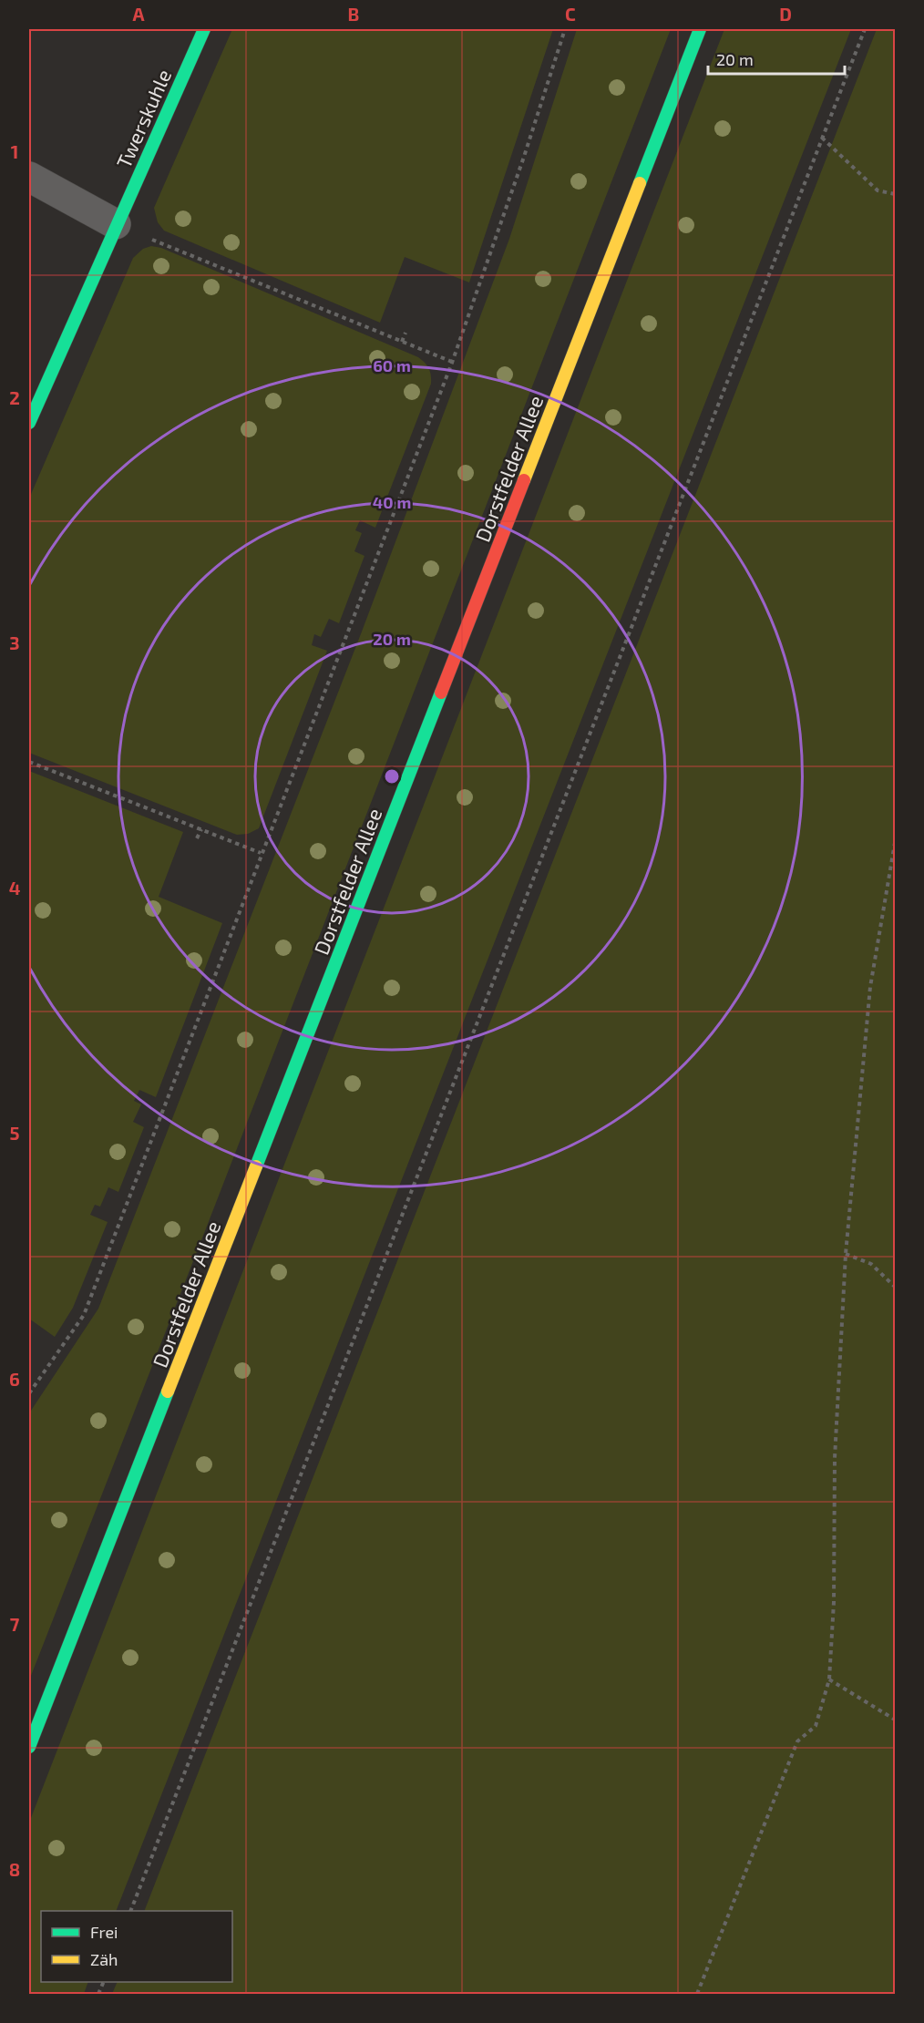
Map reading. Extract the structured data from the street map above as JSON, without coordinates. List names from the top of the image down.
{
  "streets": {
    "main road": ["Twerskuhle", "Dorstfelder Allee"]
  },
  "legend": ["Frei", "Zäh"],
  "scale_bar": "20 m",
  "grid": {
    "columns": [
      "A",
      "B",
      "C",
      "D"
    ],
    "rows": [
      "1",
      "2",
      "3",
      "4",
      "5",
      "6",
      "7",
      "8"
    ]
  },
  "rings": ["60 m", "40 m", "20 m"]
}
